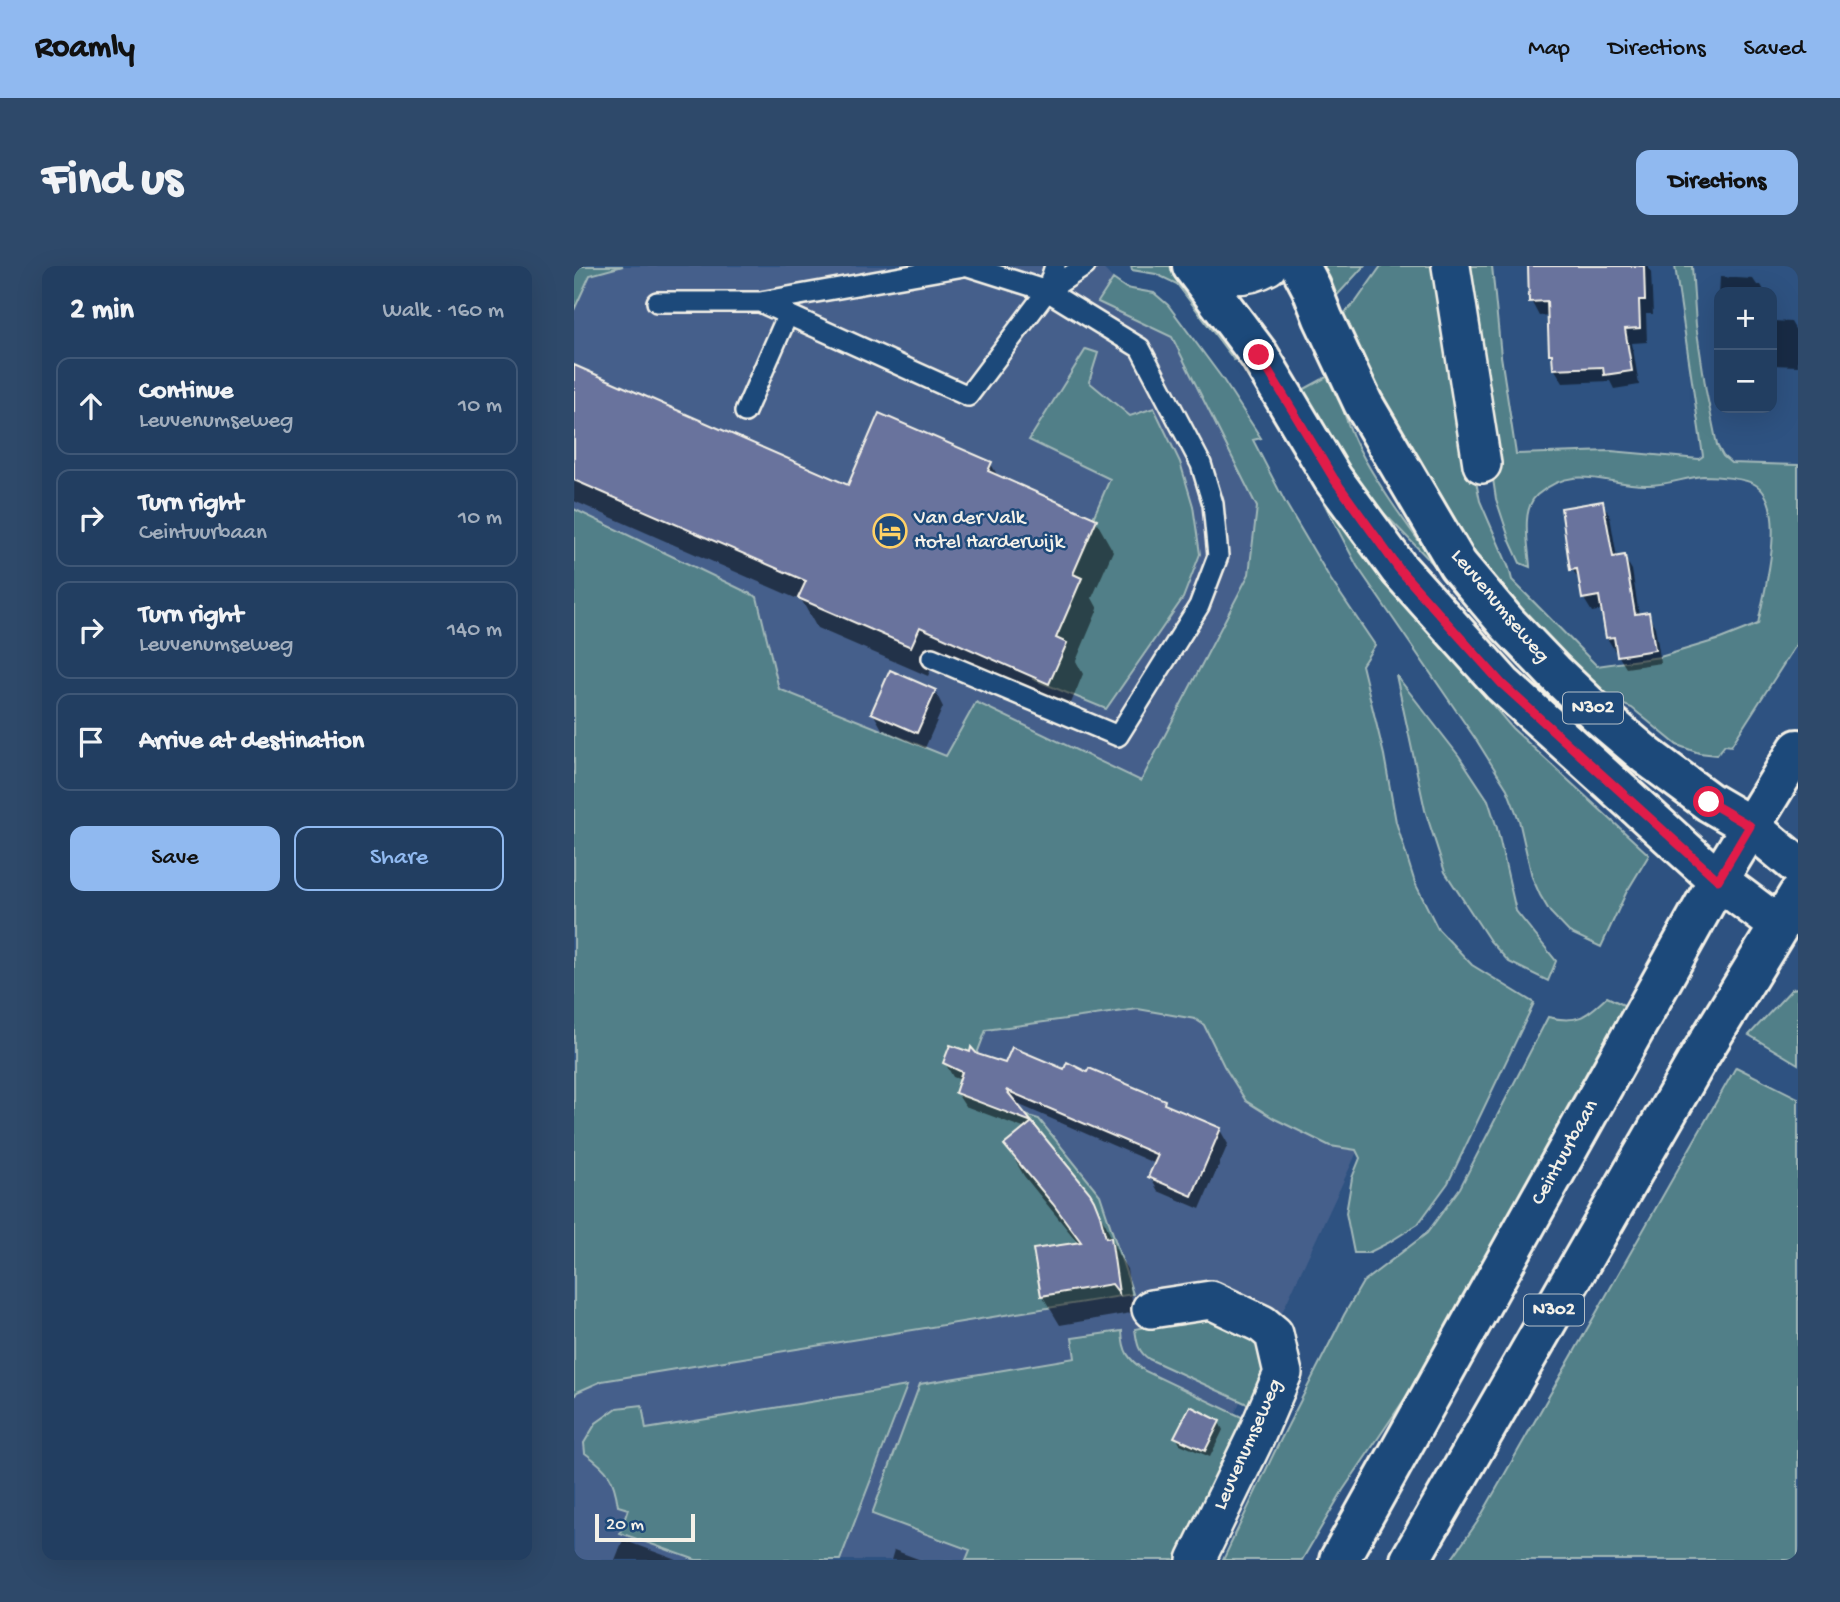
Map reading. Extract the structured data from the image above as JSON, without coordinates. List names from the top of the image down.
{
  "streets": {
    "main road": ["Leuvenumseweg", "N302", "Ceintuurbaan"]
  },
  "crossings": [
    ["Leuvenumseweg", "Ceintuurbaan"],
    ["N302", "Ceintuurbaan"]
  ],
  "places": {
    "hotel": ["Van der Valk Hotel Harderwijk"]
  },
  "scale_bar": "20 m",
  "page": {
    "header": "Roamly",
    "nav": ["Map", "Directions", "Saved"],
    "buttons": [
      "Directions",
      ["Save", "Share"]
    ],
    "title": "Find us",
    "heading": ["2 min", "Walk · 160 m"],
    "map_buttons": ["+", "−"],
    "list": [
      ["Continue", "Leuvenumseweg", "10 m"],
      ["Turn right", "Ceintuurbaan", "10 m"],
      ["Turn right", "Leuvenumseweg", "140 m"],
      "Arrive at destination"
    ],
    "scale": "20 m"
  }
}
